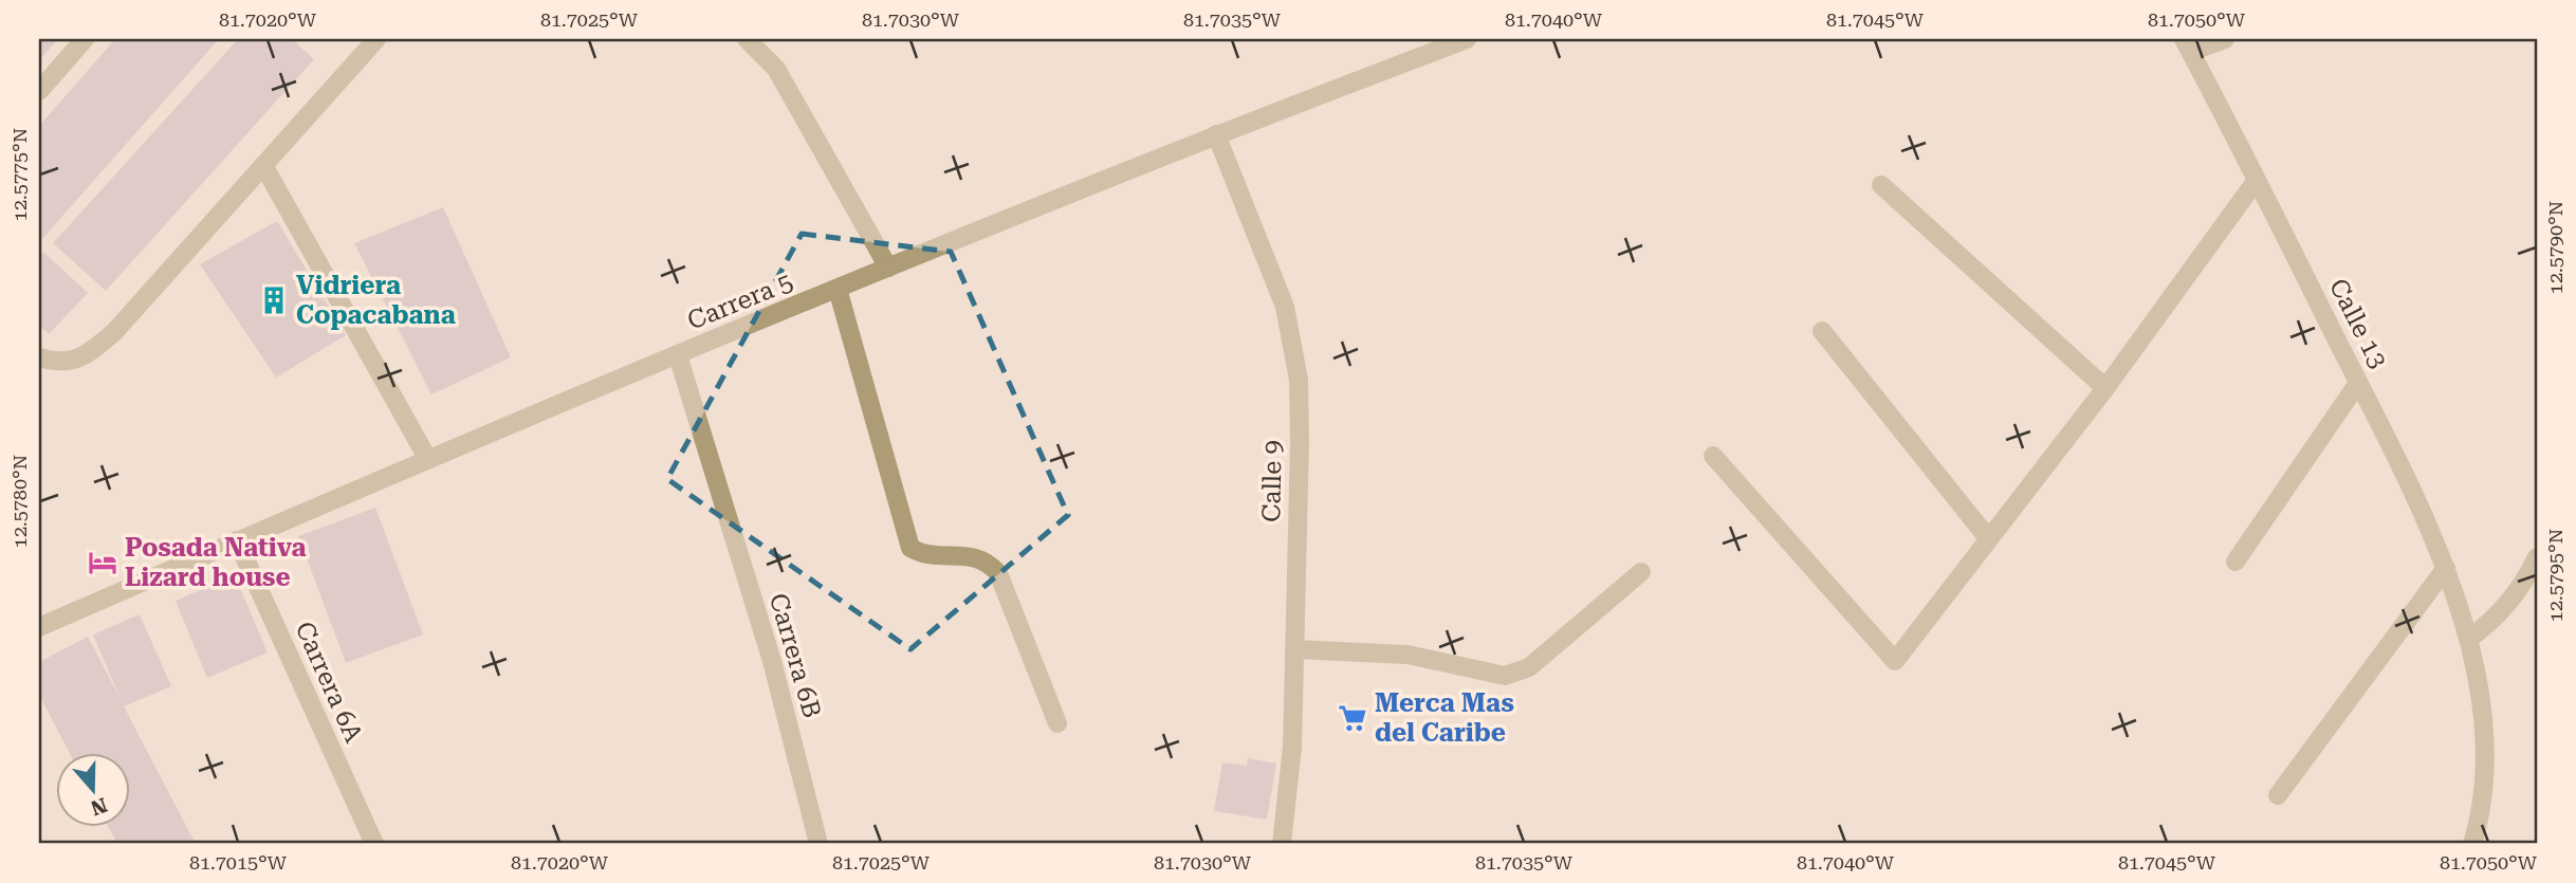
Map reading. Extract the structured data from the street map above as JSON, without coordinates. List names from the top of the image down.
{
  "streets": {
    "street": [
      "Carrera 5",
      "Calle 13",
      "Calle 9",
      "Carrera 6B",
      "Carrera 6A"
    ]
  },
  "crossings": [
    ["Carrera 5", "Calle 9"],
    ["Carrera 5", "Carrera 6B"],
    ["Carrera 5", "Carrera 6A"]
  ],
  "places": {
    "building": ["Vidriera Copacabana"],
    "hotel": ["Posada Nativa Lizard house"],
    "supermarket": ["Merca Mas del Caribe"]
  },
  "north": "bottom",
  "coordinates": [
    "81.7020°W",
    "81.7025°W",
    "81.7030°W",
    "81.7035°W",
    "81.7040°W",
    "81.7045°W",
    "81.7050°W",
    "12.5775°N",
    "12.5790°N",
    "12.5780°N",
    "12.5795°N",
    "81.7015°W"
  ]
}
